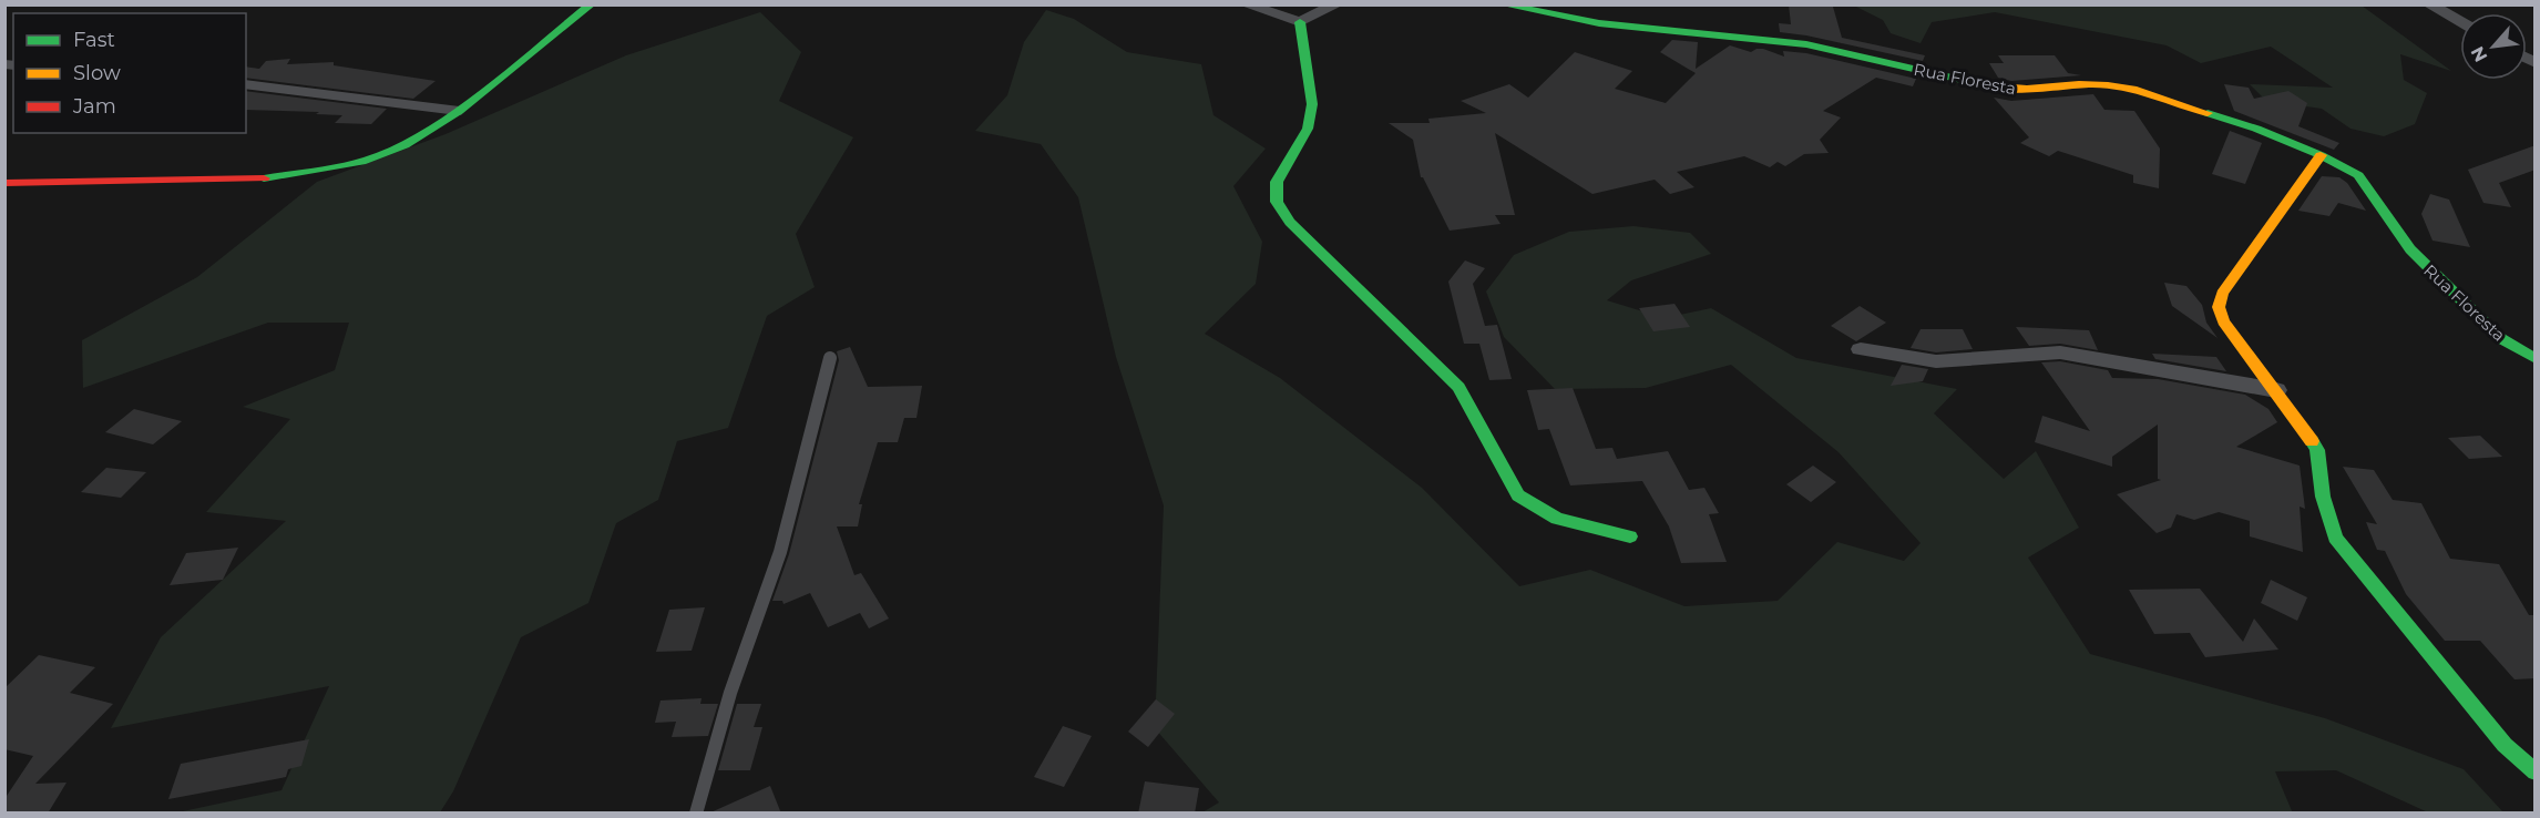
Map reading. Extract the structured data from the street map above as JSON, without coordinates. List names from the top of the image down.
{
  "streets": {
    "street": ["Rua Floresta"]
  },
  "legend": ["Fast", "Slow", "Jam"],
  "north": "bottom left"
}
